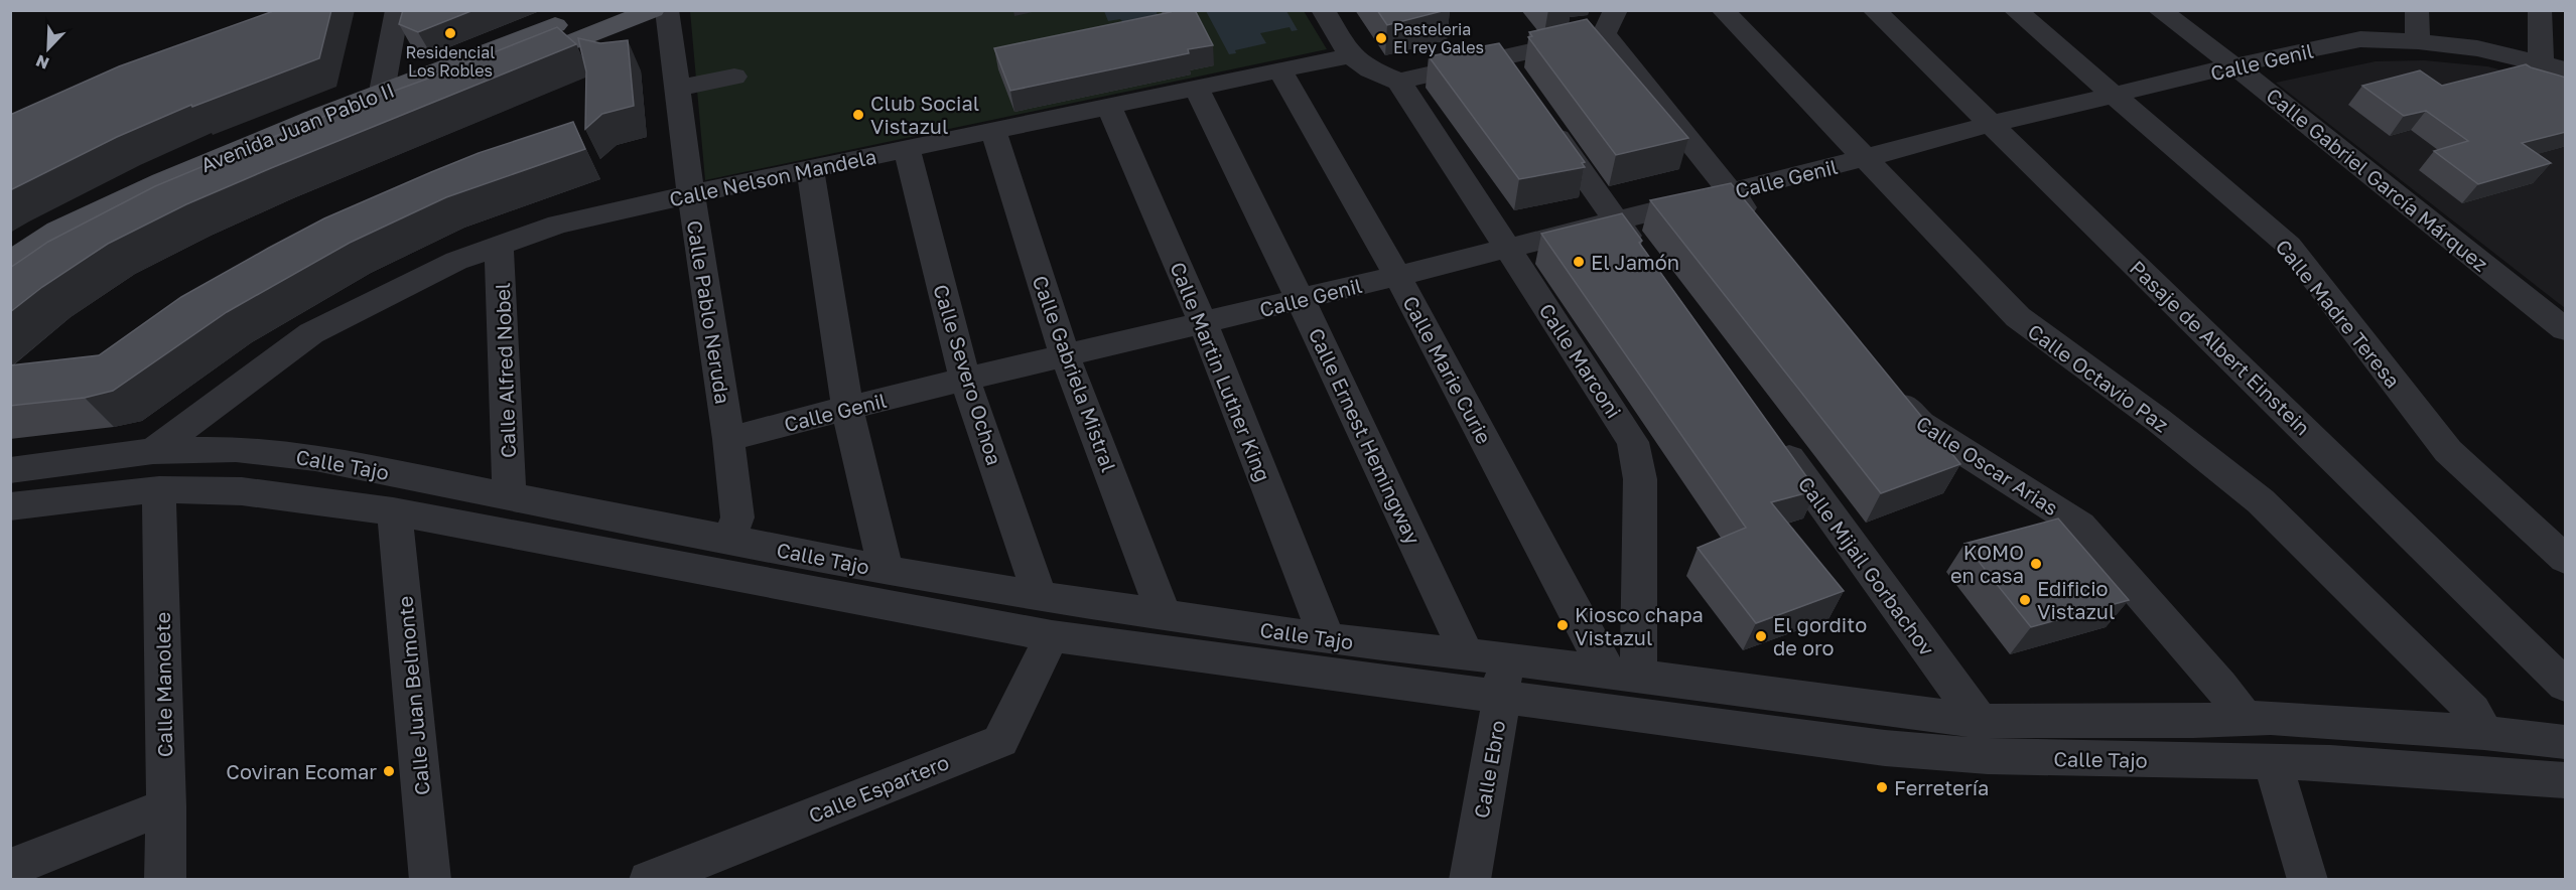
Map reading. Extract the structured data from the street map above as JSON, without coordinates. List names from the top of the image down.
{
  "streets": {
    "main road": ["Avenida Juan Pablo II"],
    "street": [
      "Calle Genil",
      "Calle Nelson Mandela",
      "Calle Gabriel García Márquez",
      "Calle Pablo Neruda",
      "Calle Madre Teresa",
      "Pasaje de Albert Einstein",
      "Calle Marconi",
      "Calle Marie Curie",
      "Calle Alfred Nobel",
      "Calle Martin Luther King",
      "Calle Gabriela Mistral",
      "Calle Severo Ochoa",
      "Calle Octavio Paz",
      "Calle Ernest Hemingway",
      "Calle Tajo",
      "Calle Oscar Arias",
      "Calle Mijail Gorbachov",
      "Calle Manolete",
      "Calle Juan Belmonte",
      "Calle Ebro",
      "Calle Espartero"
    ]
  },
  "crossings": [
    ["Calle Genil", "Calle Gabriel García Márquez"],
    ["Calle Genil", "Calle Pablo Neruda"],
    ["Calle Genil", "Calle Madre Teresa"],
    ["Calle Genil", "Pasaje de Albert Einstein"],
    ["Calle Genil", "Calle Marconi"],
    ["Calle Genil", "Calle Marie Curie"],
    ["Calle Genil", "Calle Martin Luther King"],
    ["Calle Genil", "Calle Gabriela Mistral"],
    ["Calle Genil", "Calle Severo Ochoa"],
    ["Calle Genil", "Calle Octavio Paz"],
    ["Calle Genil", "Calle Ernest Hemingway"],
    ["Calle Nelson Mandela", "Calle Pablo Neruda"],
    ["Calle Nelson Mandela", "Calle Marie Curie"],
    ["Calle Nelson Mandela", "Calle Alfred Nobel"],
    ["Calle Nelson Mandela", "Calle Martin Luther King"],
    ["Calle Nelson Mandela", "Calle Gabriela Mistral"],
    ["Calle Nelson Mandela", "Calle Severo Ochoa"],
    ["Calle Nelson Mandela", "Calle Ernest Hemingway"],
    ["Calle Nelson Mandela", "Calle Tajo"],
    ["Calle Pablo Neruda", "Calle Tajo"],
    ["Calle Marconi", "Calle Marie Curie"],
    ["Calle Marconi", "Calle Tajo"],
    ["Calle Marie Curie", "Calle Tajo"],
    ["Calle Alfred Nobel", "Calle Tajo"],
    ["Calle Martin Luther King", "Calle Tajo"],
    ["Calle Gabriela Mistral", "Calle Tajo"],
    ["Calle Severo Ochoa", "Calle Tajo"],
    ["Calle Octavio Paz", "Calle Tajo"],
    ["Calle Ernest Hemingway", "Calle Tajo"],
    ["Calle Ernest Hemingway", "Calle Ebro"],
    ["Calle Tajo", "Calle Oscar Arias"],
    ["Calle Tajo", "Calle Mijail Gorbachov"],
    ["Calle Tajo", "Calle Manolete"],
    ["Calle Tajo", "Calle Juan Belmonte"],
    ["Calle Tajo", "Calle Ebro"],
    ["Calle Tajo", "Calle Espartero"]
  ],
  "places": [
    "Residencial Los Robles",
    "Pasteleria El rey Gales",
    "Club Social Vistazul",
    "El Jamón",
    "KOMO en casa",
    "Edificio Vistazul",
    "Kiosco chapa Vistazul",
    "El gordito de oro",
    "Coviran Ecomar",
    "Ferretería"
  ],
  "north": "bottom left"
}
